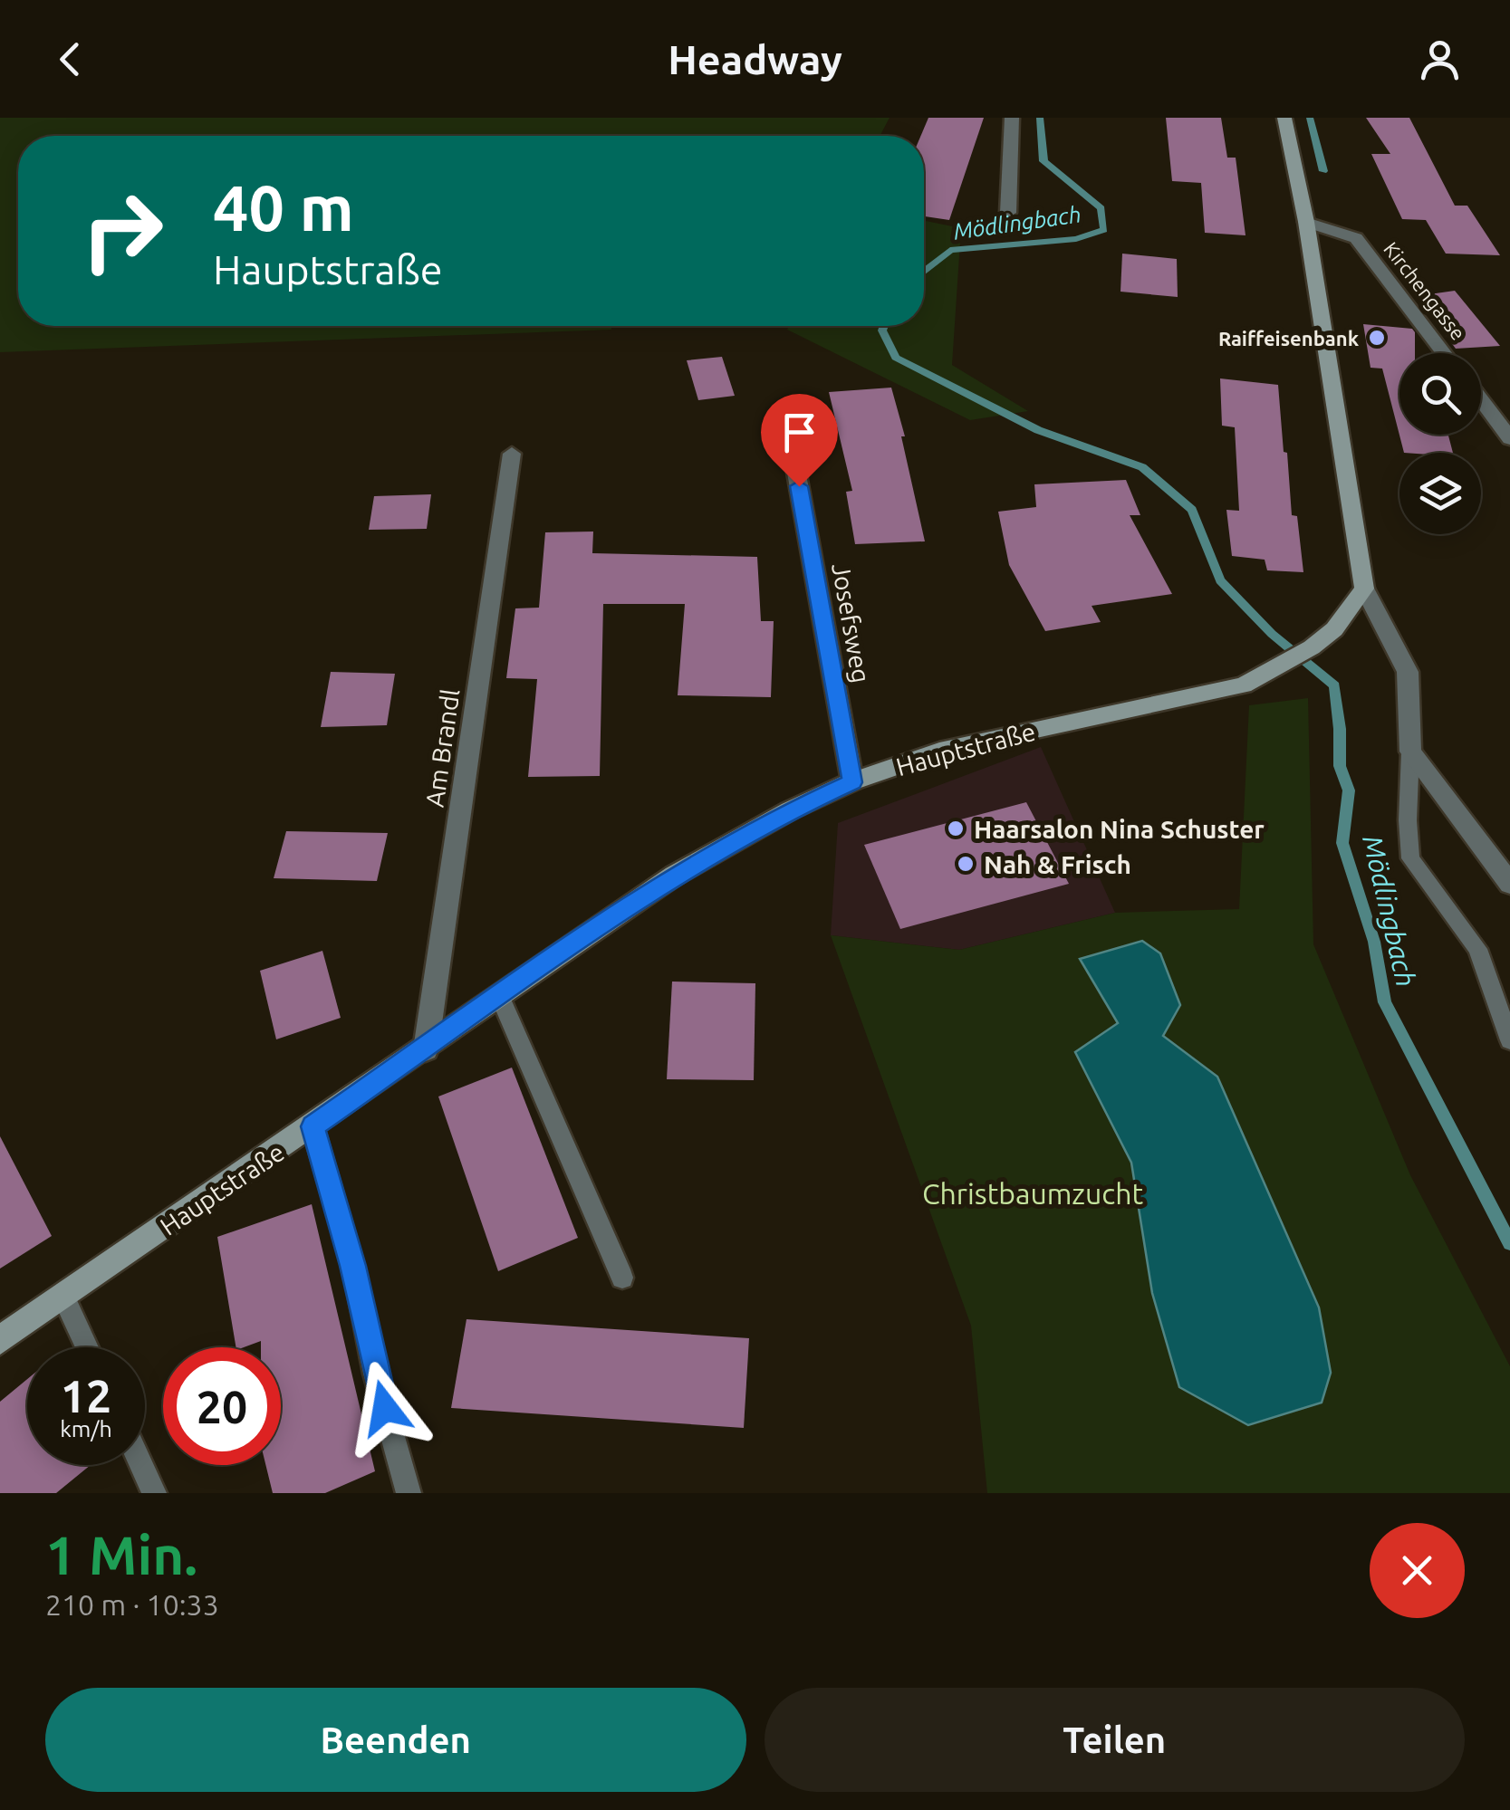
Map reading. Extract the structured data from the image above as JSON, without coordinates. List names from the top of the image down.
{
  "streets": {
    "main road": ["Hauptstraße"],
    "street": ["Kirchengasse", "Josefsweg", "Am Brandl"]
  },
  "crossings": [
    ["Josefsweg", "Hauptstraße"],
    ["Am Brandl", "Hauptstraße"]
  ],
  "water": ["Mödlingbach"],
  "parks": ["Christbaumzucht"],
  "places": ["Raiffeisenbank", "Haarsalon Nina Schuster", "Nah & Frisch"],
  "page": {
    "header": "Headway",
    "turn": ["40 m", "Hauptstraße"],
    "speed": "12 km/h",
    "limit": "20",
    "heading": ["1 Min.", "210 m · 10:33"],
    "buttons": ["Beenden", "Teilen"]
  }
}
